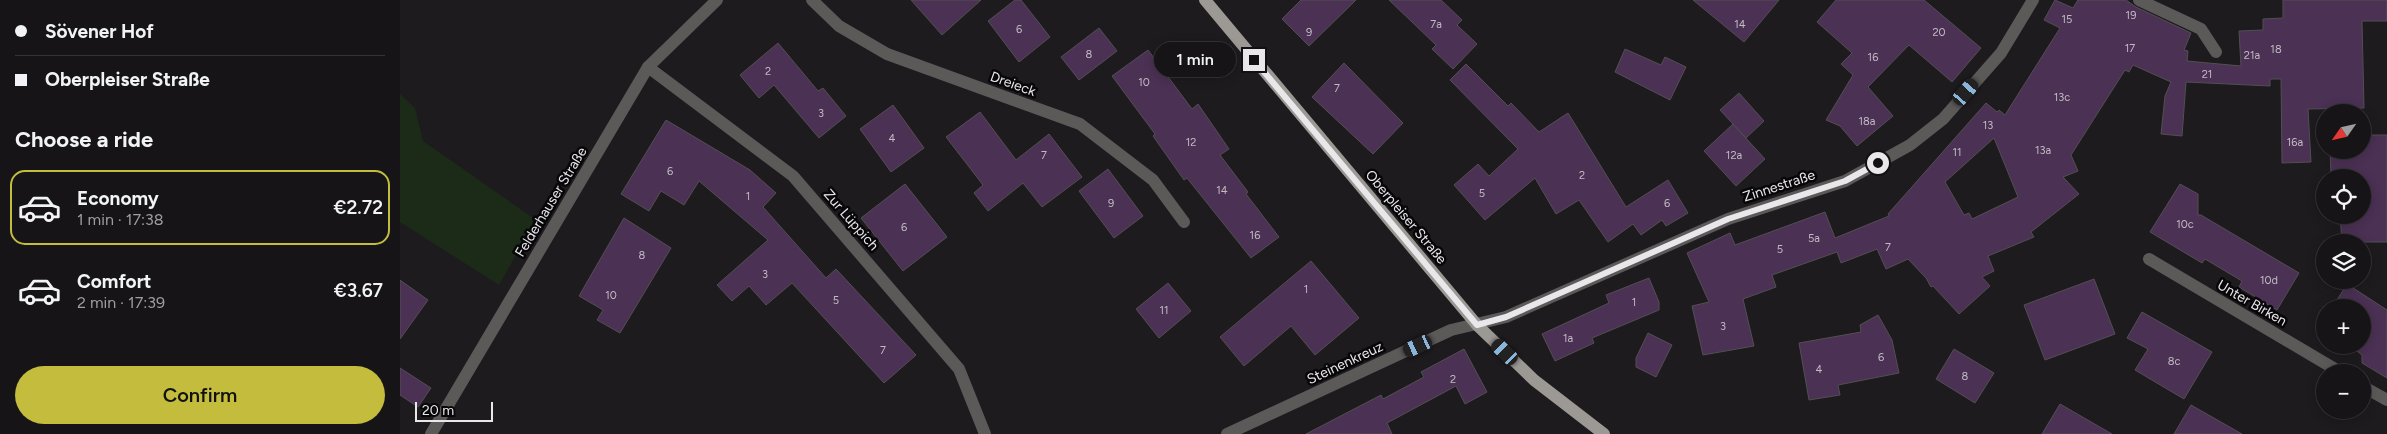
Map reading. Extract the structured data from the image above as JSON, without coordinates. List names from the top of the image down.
{
  "streets": {
    "main road": ["Oberpleiser Straße"],
    "street": [
      "Dreieck",
      "Zinnestraße",
      "Felderhauser Straße",
      "Zur Lüppich",
      "Unter Birken",
      "Steinenkreuz"
    ]
  },
  "crossings": [
    ["Zinnestraße", "Oberpleiser Straße"],
    ["Zinnestraße", "Steinenkreuz"],
    ["Felderhauser Straße", "Zur Lüppich"],
    ["Oberpleiser Straße", "Steinenkreuz"]
  ],
  "house_numbers": [
    "19",
    "15",
    "7a",
    "14",
    "6",
    "9",
    "20",
    "17",
    "18",
    "8",
    "21a",
    "16",
    "2",
    "21",
    "10",
    "7",
    "13c",
    "3",
    "18a",
    "13",
    "4",
    "12",
    "16a",
    "13a",
    "11",
    "7",
    "12a",
    "6",
    "2",
    "14",
    "5",
    "1",
    "9",
    "6",
    "10c",
    "6",
    "16",
    "5a",
    "7",
    "5",
    "8",
    "3",
    "10d",
    "1",
    "10",
    "5",
    "1",
    "11",
    "3",
    "1a",
    "7",
    "6",
    "8c",
    "4",
    "8",
    "2"
  ],
  "scale_bar": "20 m",
  "north": "bottom left",
  "page": {
    "banner": ["Sövener Hof", "Oberpleiser Straße"],
    "bubble": "1 min",
    "map_buttons": ["+", "−"],
    "heading": "Choose a ride",
    "list": [
      {
        "name": "Economy",
        "note": "1 min · 17:38",
        "value": "€2.72"
      },
      {
        "name": "Comfort",
        "note": "2 min · 17:39",
        "value": "€3.67"
      }
    ],
    "buttons": "Confirm",
    "scale": "20 m"
  }
}
